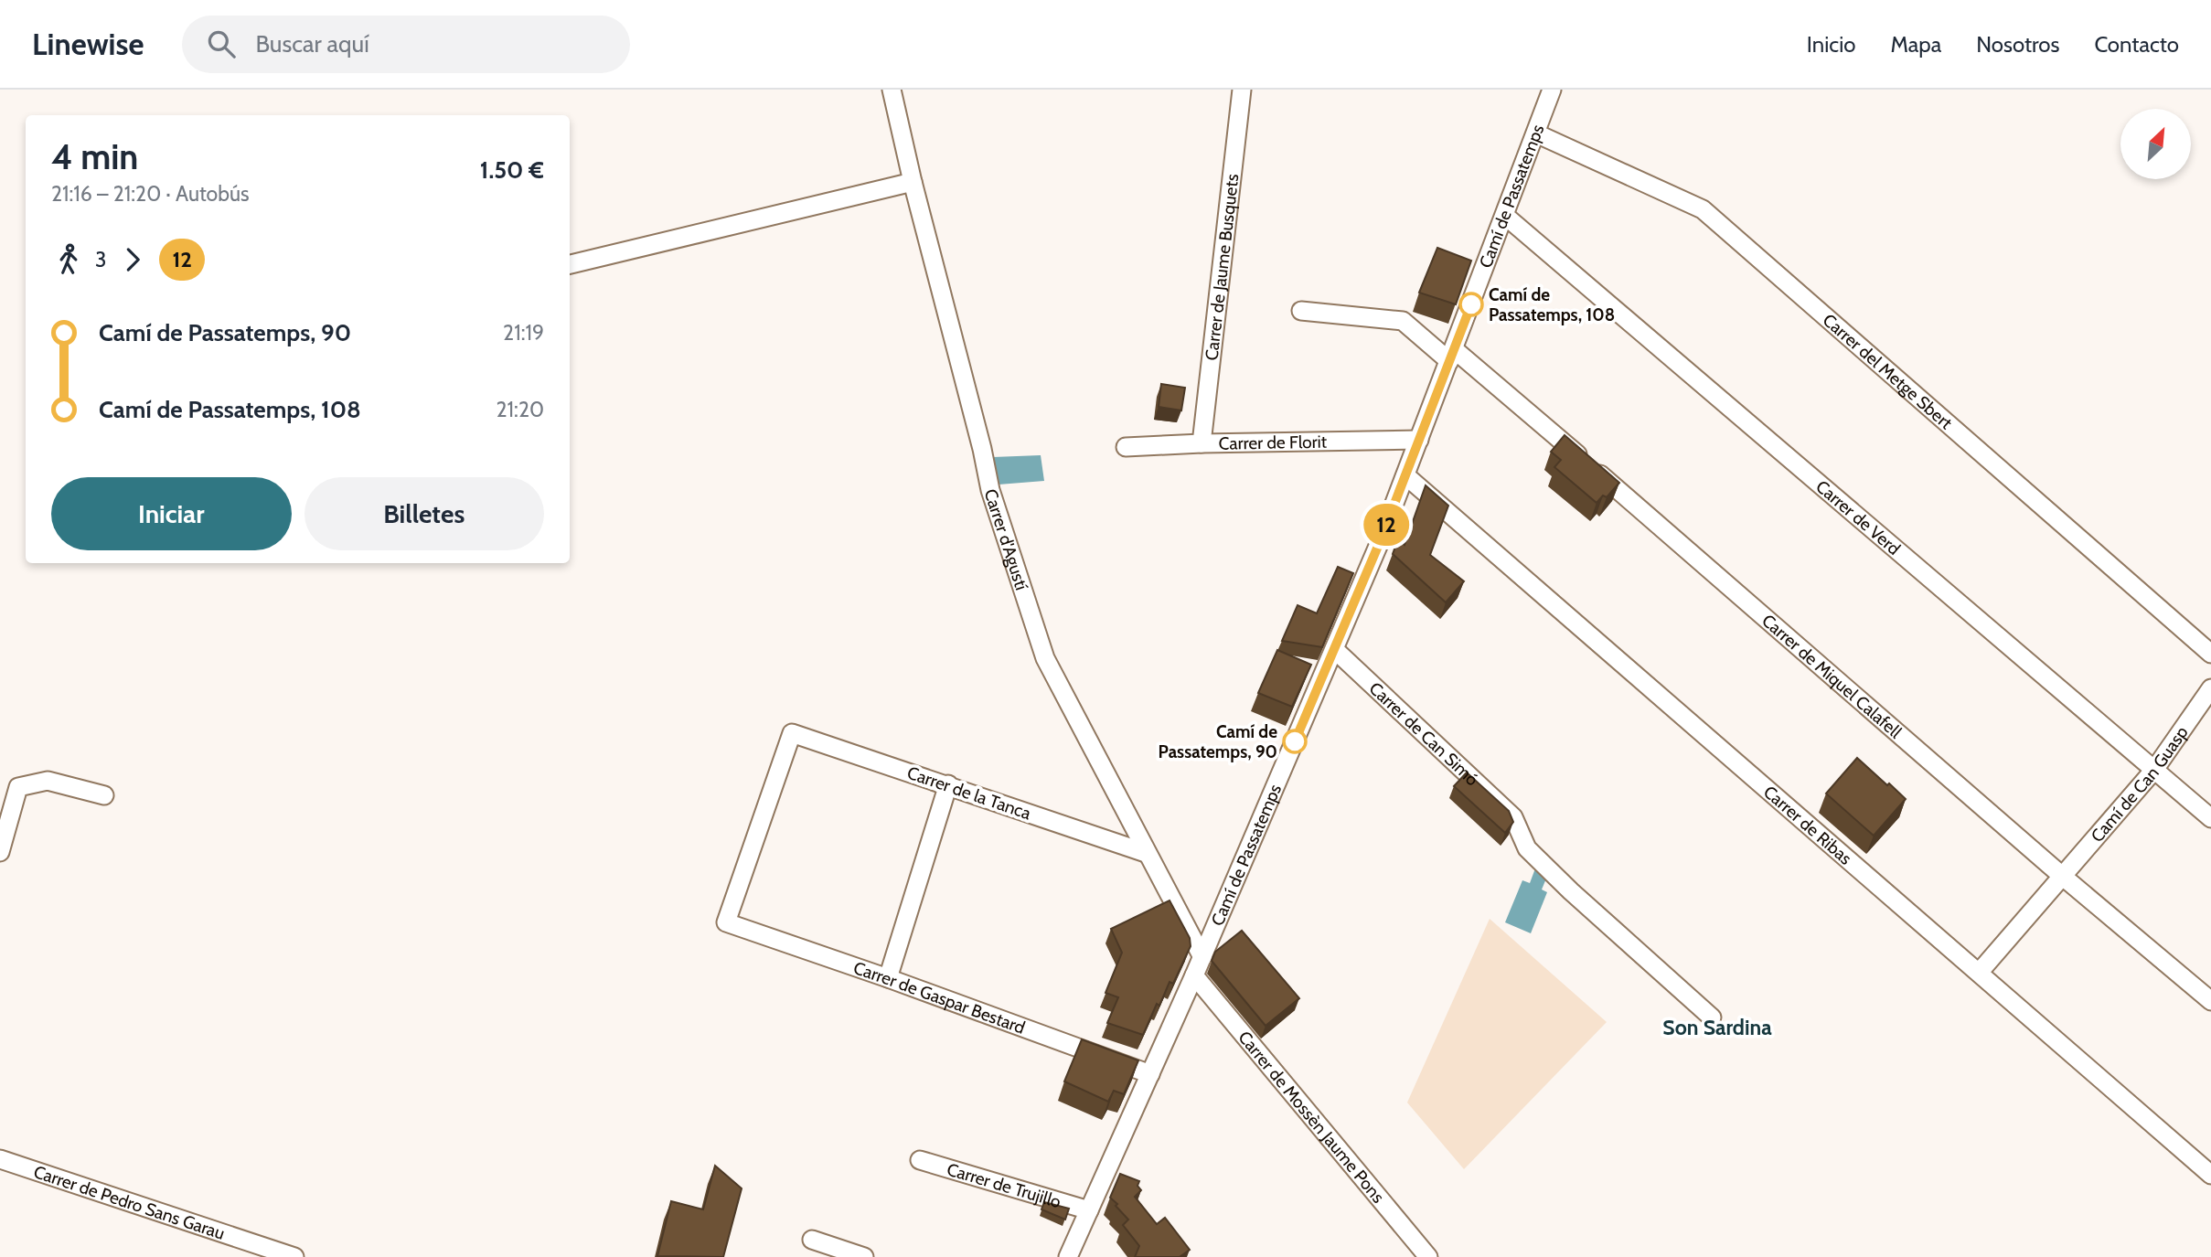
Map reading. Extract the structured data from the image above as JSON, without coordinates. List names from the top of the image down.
{
  "streets": {
    "street": [
      "Camí de Passatemps",
      "Carrer de Jaume Busquets",
      "Carrer del Metge Sbert",
      "Carrer de Florit",
      "Carrer de Verd",
      "Carrer d'Agustí",
      "Carrer de Miquel Calafell",
      "Carrer de Can Simó",
      "Camí de Can Guasp",
      "Carrer de la Tanca",
      "Carrer de Ribas",
      "Carrer de Gaspar Bestard",
      "Carrer de Mossèn Jaume Pons",
      "Carrer de Trujillo",
      "Carrer de Pedro Sans Garau"
    ]
  },
  "crossings": [
    ["Camí de Passatemps", "Carrer del Metge Sbert"],
    ["Camí de Passatemps", "Carrer de Florit"],
    ["Camí de Passatemps", "Carrer de Verd"],
    ["Camí de Passatemps", "Carrer d'Agustí"],
    ["Camí de Passatemps", "Carrer de Miquel Calafell"],
    ["Camí de Passatemps", "Carrer de Can Simó"],
    ["Camí de Passatemps", "Carrer de Ribas"],
    ["Camí de Passatemps", "Carrer de Gaspar Bestard"],
    ["Camí de Passatemps", "Carrer de Mossèn Jaume Pons"],
    ["Camí de Passatemps", "Carrer de Trujillo"],
    ["Carrer de Jaume Busquets", "Carrer de Florit"],
    ["Carrer de Verd", "Camí de Can Guasp"],
    ["Carrer d'Agustí", "Carrer de la Tanca"],
    ["Carrer de Miquel Calafell", "Camí de Can Guasp"],
    ["Camí de Can Guasp", "Carrer de Ribas"],
    ["Carrer de la Tanca", "Carrer de Gaspar Bestard"]
  ],
  "districts": ["Son Sardina"],
  "places": ["Camí de Passatemps, 108", "Camí de Passatemps, 90"],
  "lines": ["bus line 12"],
  "north": "top right",
  "page": {
    "header": "Linewise",
    "search": "Buscar aquí",
    "nav": [
      "Inicio",
      "Mapa",
      "Nosotros",
      "Contacto"
    ],
    "on_map": "12",
    "heading": ["4 min", "21:16 – 21:20 · Autobús", "1.50 €"],
    "legs": ["3", "12"],
    "list": [
      {
        "name": "Camí de Passatemps, 90",
        "value": "21:19"
      },
      {
        "name": "Camí de Passatemps, 108",
        "value": "21:20"
      }
    ],
    "buttons": ["Iniciar", "Billetes"]
  }
}
